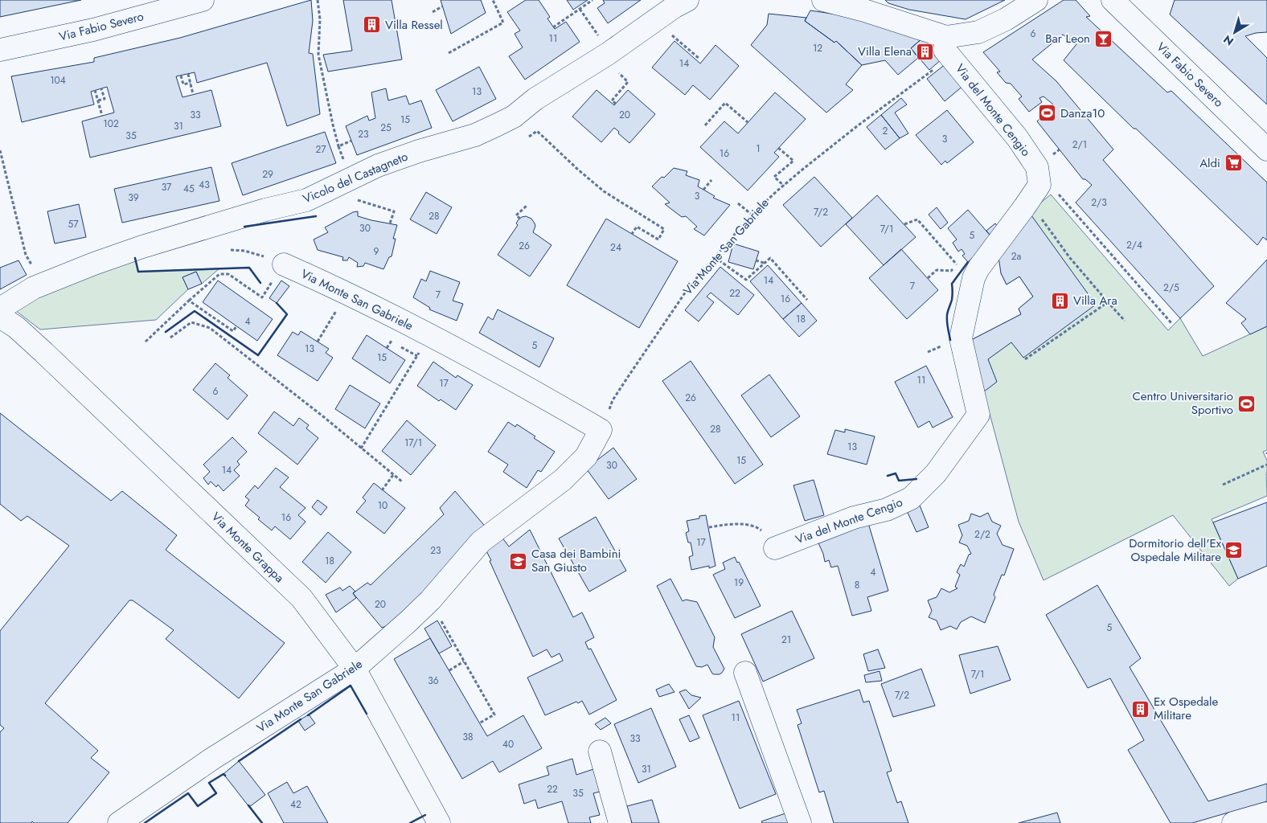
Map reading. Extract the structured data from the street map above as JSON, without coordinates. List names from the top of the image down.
{
  "streets": {
    "street": [
      "Via Fabio Severo",
      "Via del Monte Cengio",
      "Vicolo del Castagneto",
      "Via Monte San Gabriele",
      "Via Monte Grappa"
    ]
  },
  "crossings": [
    ["Via del Monte Cengio", "Via Monte San Gabriele"],
    ["Via Monte San Gabriele", "Via Monte Grappa"]
  ],
  "places": {
    "building": [
      "Villa Ressel",
      "Villa Elena",
      "Villa Ara",
      "Ex Ospedale Militare"
    ],
    "bar": ["Bar Leon"],
    "sports": ["Danza10", "Centro Universitario Sportivo"],
    "supermarket": ["Aldi"],
    "school or university": ["Dormitorio dell'Ex Ospedale Militare", "Casa dei Bambini San Giusto"]
  },
  "house_numbers": [
    "6",
    "11",
    "12",
    "14",
    "104",
    "13",
    "33",
    "20",
    "15",
    "102",
    "31",
    "25",
    "2",
    "23",
    "35",
    "3",
    "2/1",
    "1",
    "27",
    "16",
    "29",
    "43",
    "37",
    "45",
    "3",
    "39",
    "2/3",
    "7/2",
    "28",
    "57",
    "30",
    "7/1",
    "5",
    "2/4",
    "26",
    "24",
    "9",
    "2a",
    "14",
    "7",
    "2/5",
    "22",
    "7",
    "16",
    "18",
    "4",
    "5",
    "13",
    "15",
    "11",
    "17",
    "6",
    "26",
    "28",
    "17/1",
    "13",
    "15",
    "30",
    "14",
    "10",
    "16",
    "2/2",
    "17",
    "23",
    "18",
    "4",
    "19",
    "8",
    "20",
    "5",
    "21",
    "7/1",
    "36",
    "7/2",
    "11",
    "38",
    "33",
    "40",
    "31",
    "22",
    "35",
    "42"
  ],
  "north": "bottom left"
}
